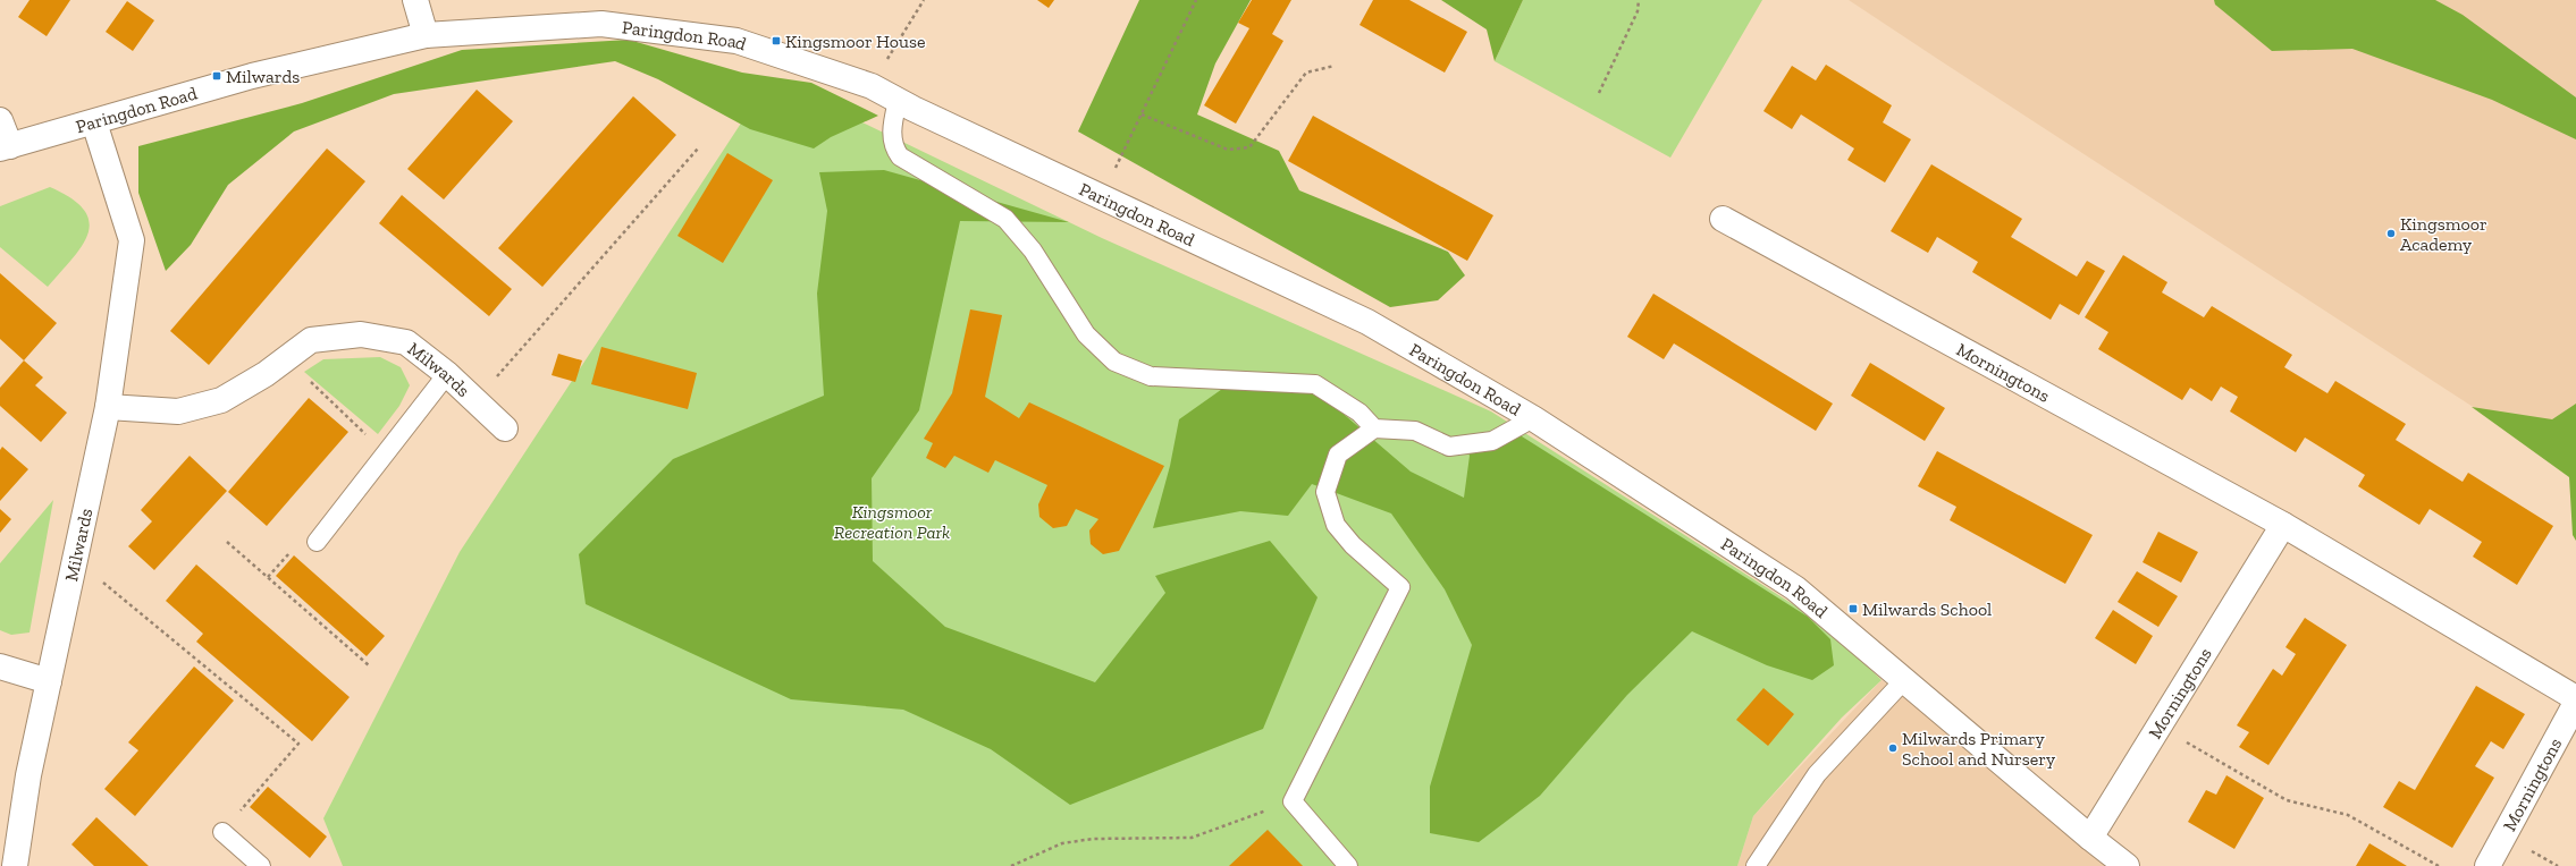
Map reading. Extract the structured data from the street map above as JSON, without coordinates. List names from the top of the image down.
{
  "streets": {
    "street": ["Paringdon Road", "Milwards", "Morningtons"]
  },
  "crossings": [
    ["Paringdon Road", "Milwards"],
    ["Paringdon Road", "Morningtons"]
  ],
  "parks": ["Kingsmoor Recreation Park"],
  "places": {
    "transit": ["Kingsmoor House", "Milwards", "Milwards School"],
    "other": ["Kingsmoor Academy", "Milwards Primary School and Nursery"]
  }
}
